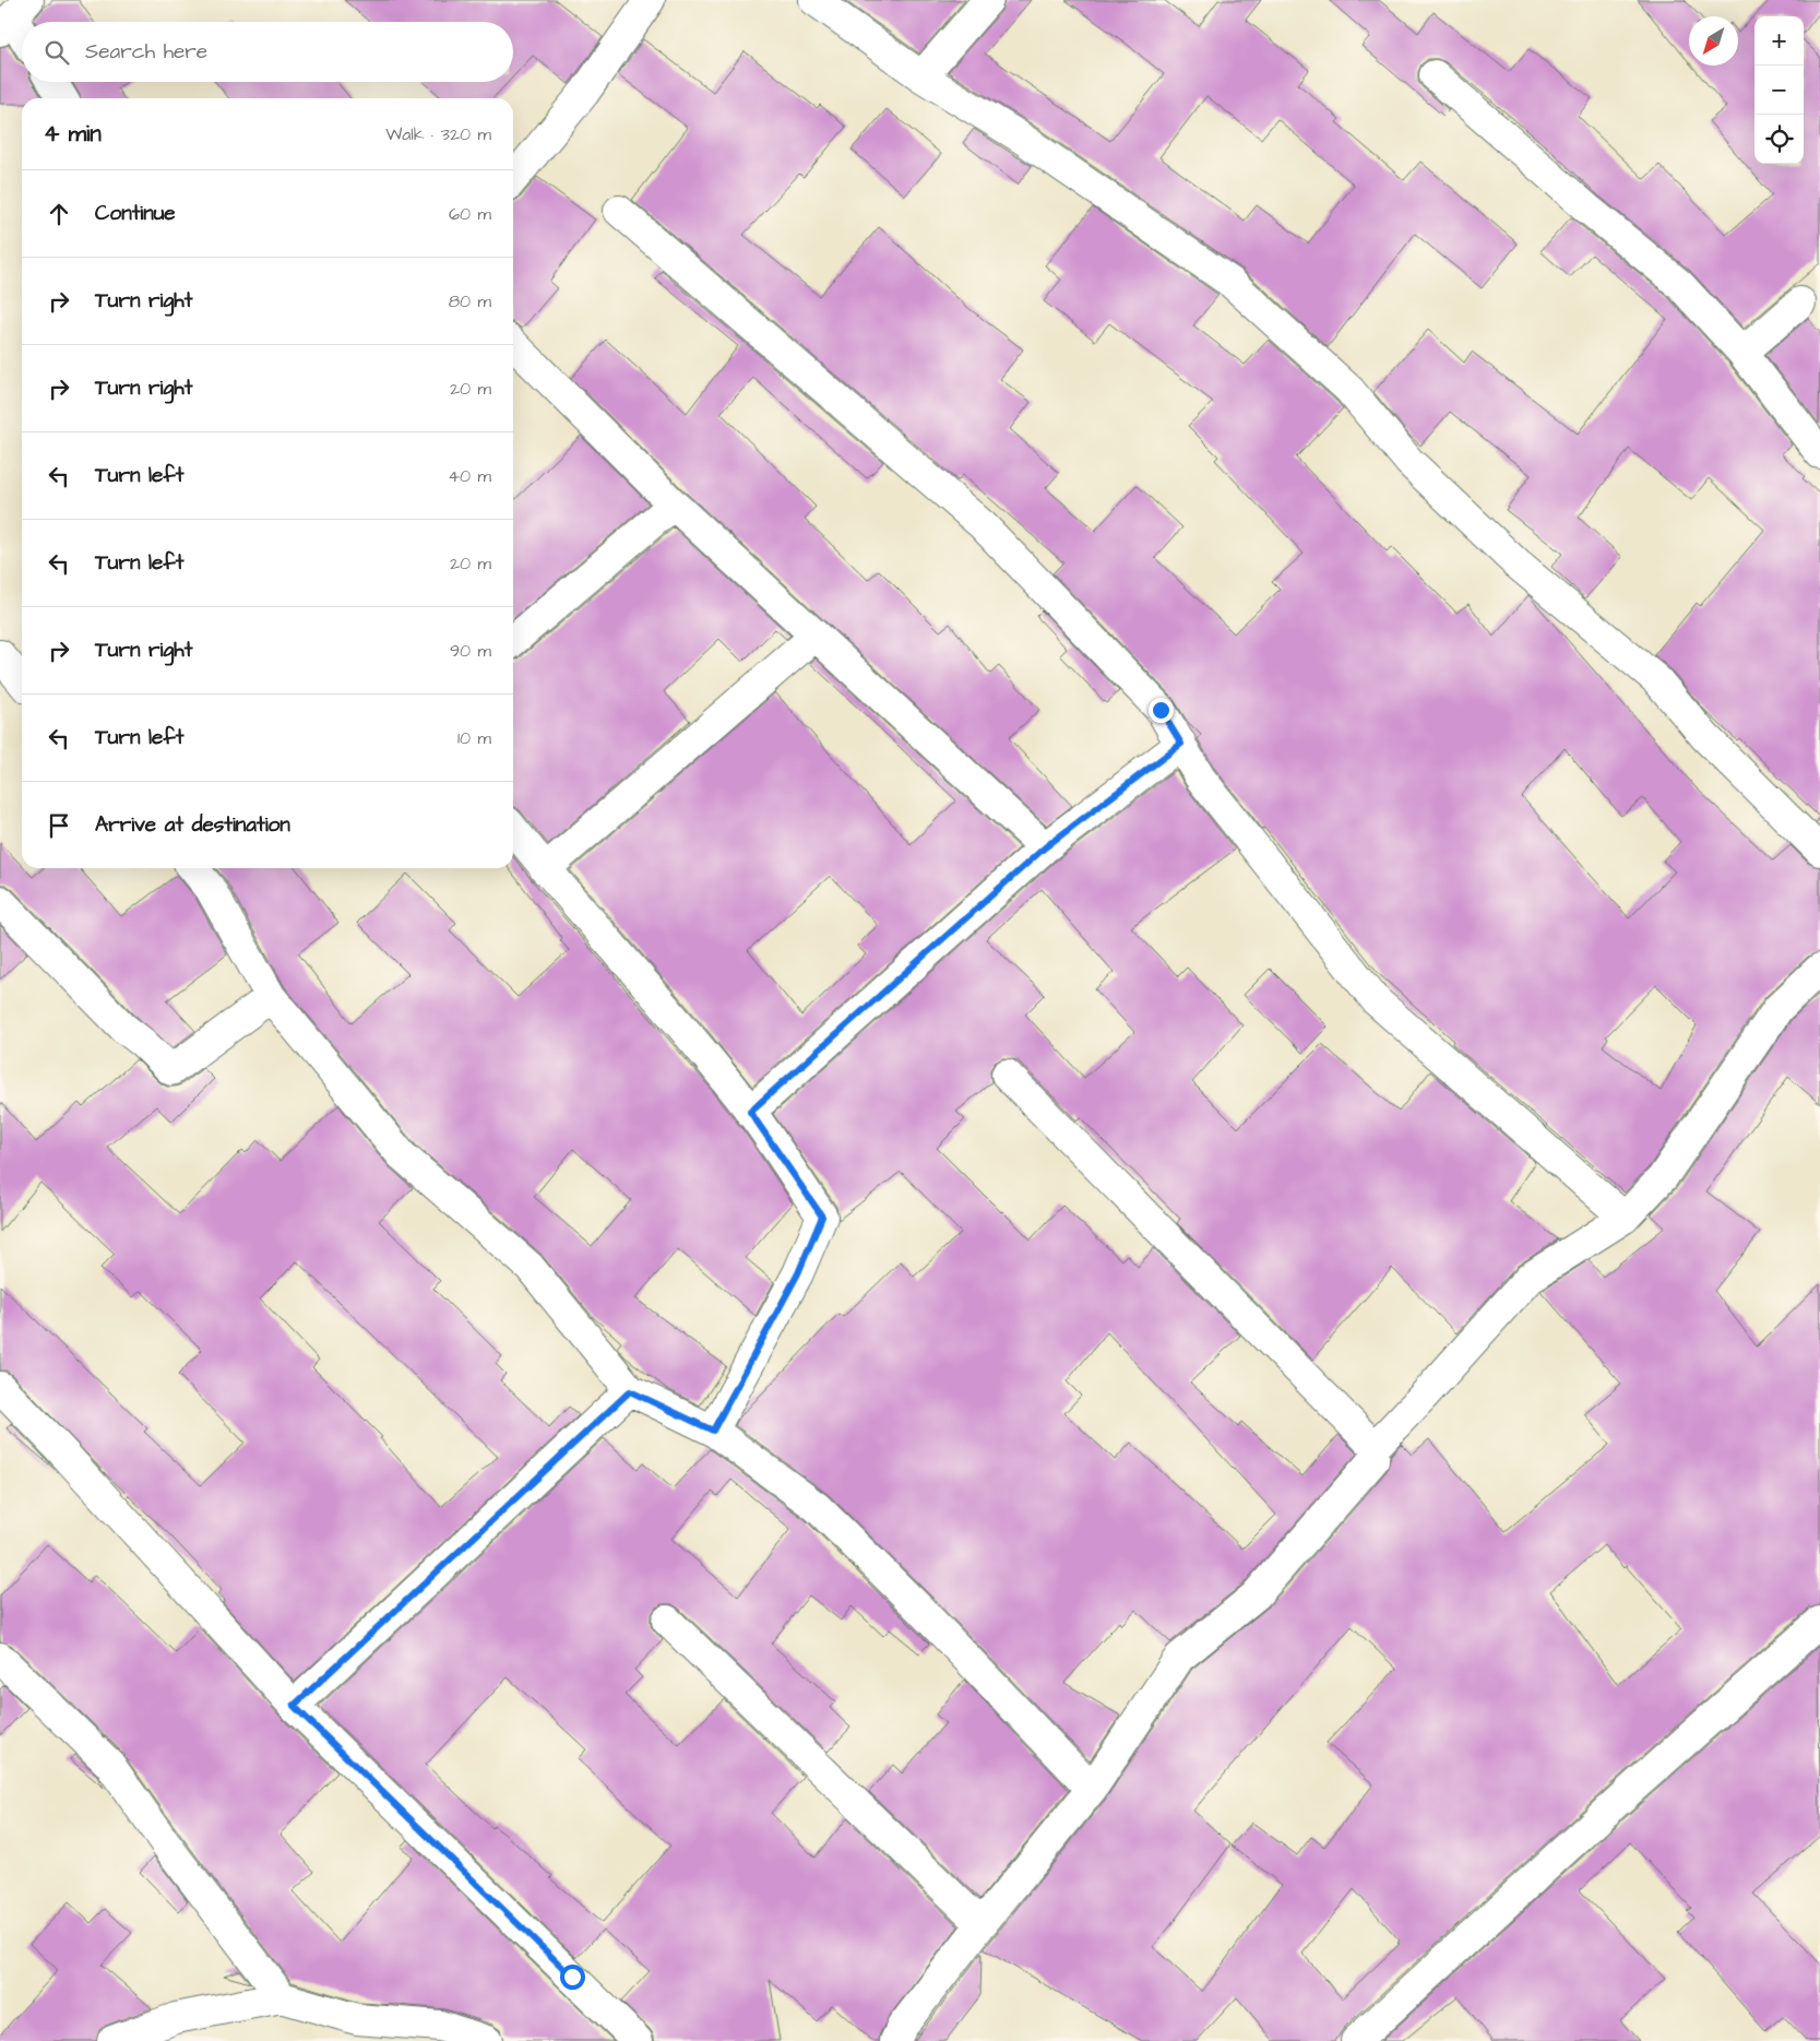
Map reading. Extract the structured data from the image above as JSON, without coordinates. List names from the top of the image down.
{
  "north": "bottom left",
  "page": {
    "map_buttons": ["+", "−"],
    "search": "Search here",
    "heading": ["4 min", "Walk · 320 m"],
    "list": [
      ["Continue", "60 m"],
      ["Turn right", "80 m"],
      ["Turn right", "20 m"],
      ["Turn left", "40 m"],
      ["Turn left", "20 m"],
      ["Turn right", "90 m"],
      ["Turn left", "10 m"],
      "Arrive at destination"
    ]
  }
}
